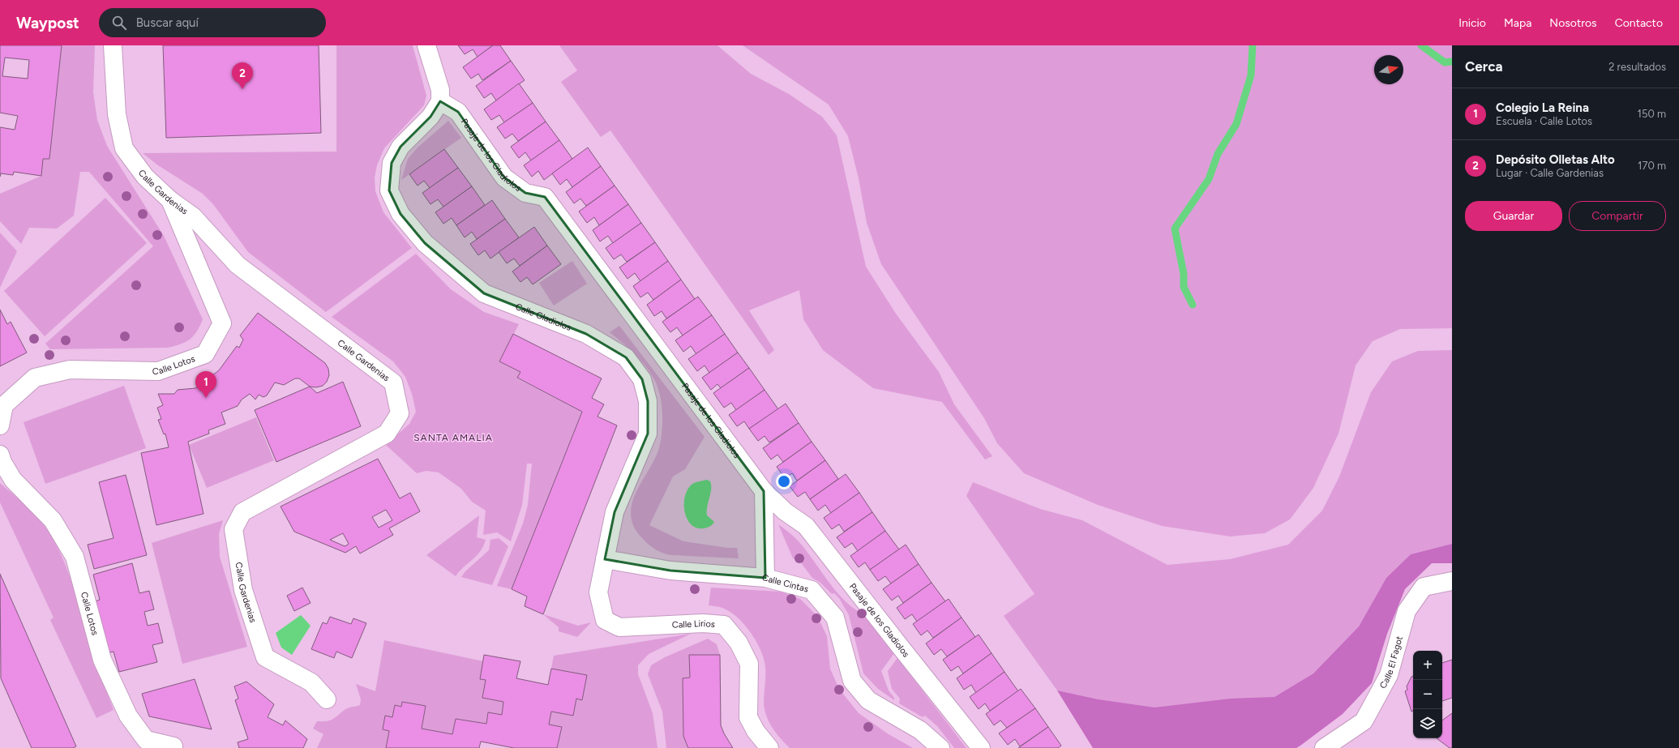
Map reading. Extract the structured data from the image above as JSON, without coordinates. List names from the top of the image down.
{
  "streets": {
    "street": [
      "Pasaje de los Gladiolos",
      "Calle Gardenias",
      "Calle Gladiolos",
      "Calle Lotos",
      "Calle Cintas",
      "Calle Lirios",
      "Calle El Fagot"
    ]
  },
  "crossings": [
    ["Pasaje de los Gladiolos", "Calle Gladiolos"],
    ["Calle Gardenias", "Calle Lotos"],
    ["Calle Gladiolos", "Calle Cintas"],
    ["Calle Gladiolos", "Calle Lirios"]
  ],
  "districts": ["SANTA AMALIA"],
  "north": "right",
  "page": {
    "header": "Waypost",
    "search": "Buscar aquí",
    "nav": [
      "Inicio",
      "Mapa",
      "Nosotros",
      "Contacto"
    ],
    "heading": ["Cerca", "2 resultados"],
    "pins": ["2", "1"],
    "list": [
      {
        "mark": "1",
        "name": "Colegio La Reina",
        "note": "Escuela · Calle Lotos",
        "value": "150 m"
      },
      {
        "mark": "2",
        "name": "Depósito Olletas Alto",
        "note": "Lugar · Calle Gardenias",
        "value": "170 m"
      }
    ],
    "buttons": ["Guardar", "Compartir"],
    "map_buttons": ["+", "−"]
  }
}
